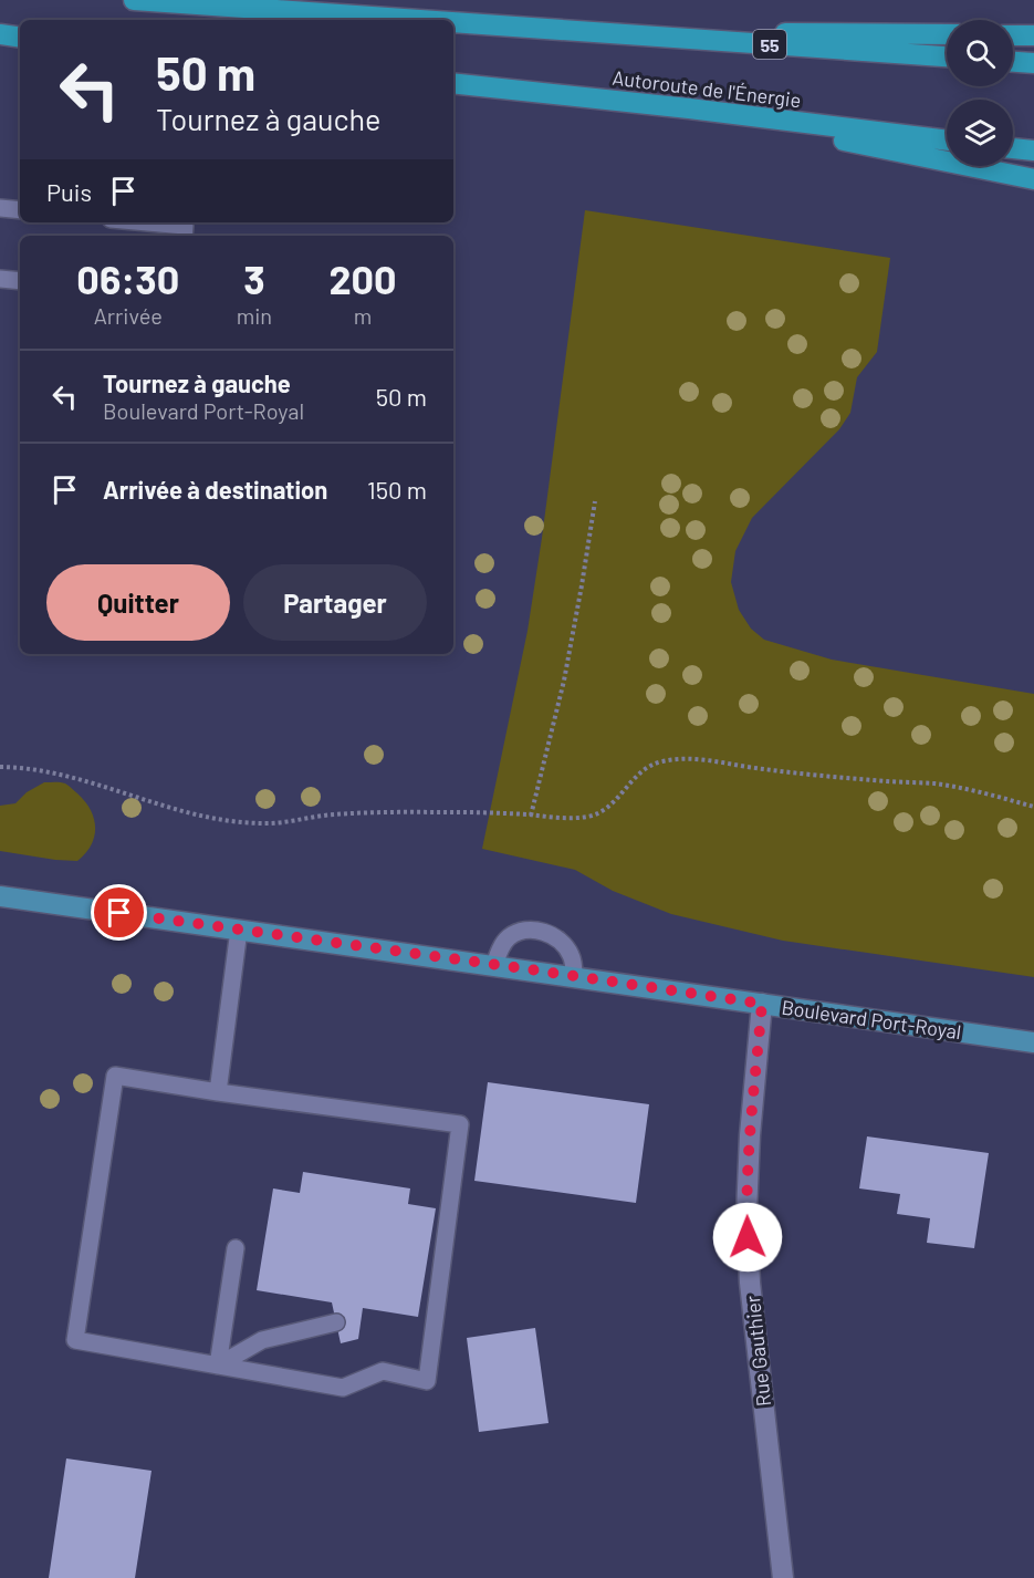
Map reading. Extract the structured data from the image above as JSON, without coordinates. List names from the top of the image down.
{
  "streets": {
    "highway": ["55", "Autoroute de l'Énergie"],
    "main road": ["Boulevard Port-Royal"],
    "street": ["Rue Gauthier"]
  },
  "crossings": [
    ["Boulevard Port-Royal", "Rue Gauthier"]
  ],
  "page": {
    "turn": ["50 m", "Tournez à gauche"],
    "then": "Puis",
    "eta": [
      "06:30",
      "Arrivée",
      "3",
      "min",
      "200",
      "m"
    ],
    "list": [
      {
        "name": "Tournez à gauche",
        "note": "Boulevard Port-Royal",
        "value": "50 m"
      },
      {
        "name": "Arrivée à destination",
        "value": "150 m"
      }
    ],
    "buttons": ["Quitter", "Partager"]
  }
}
